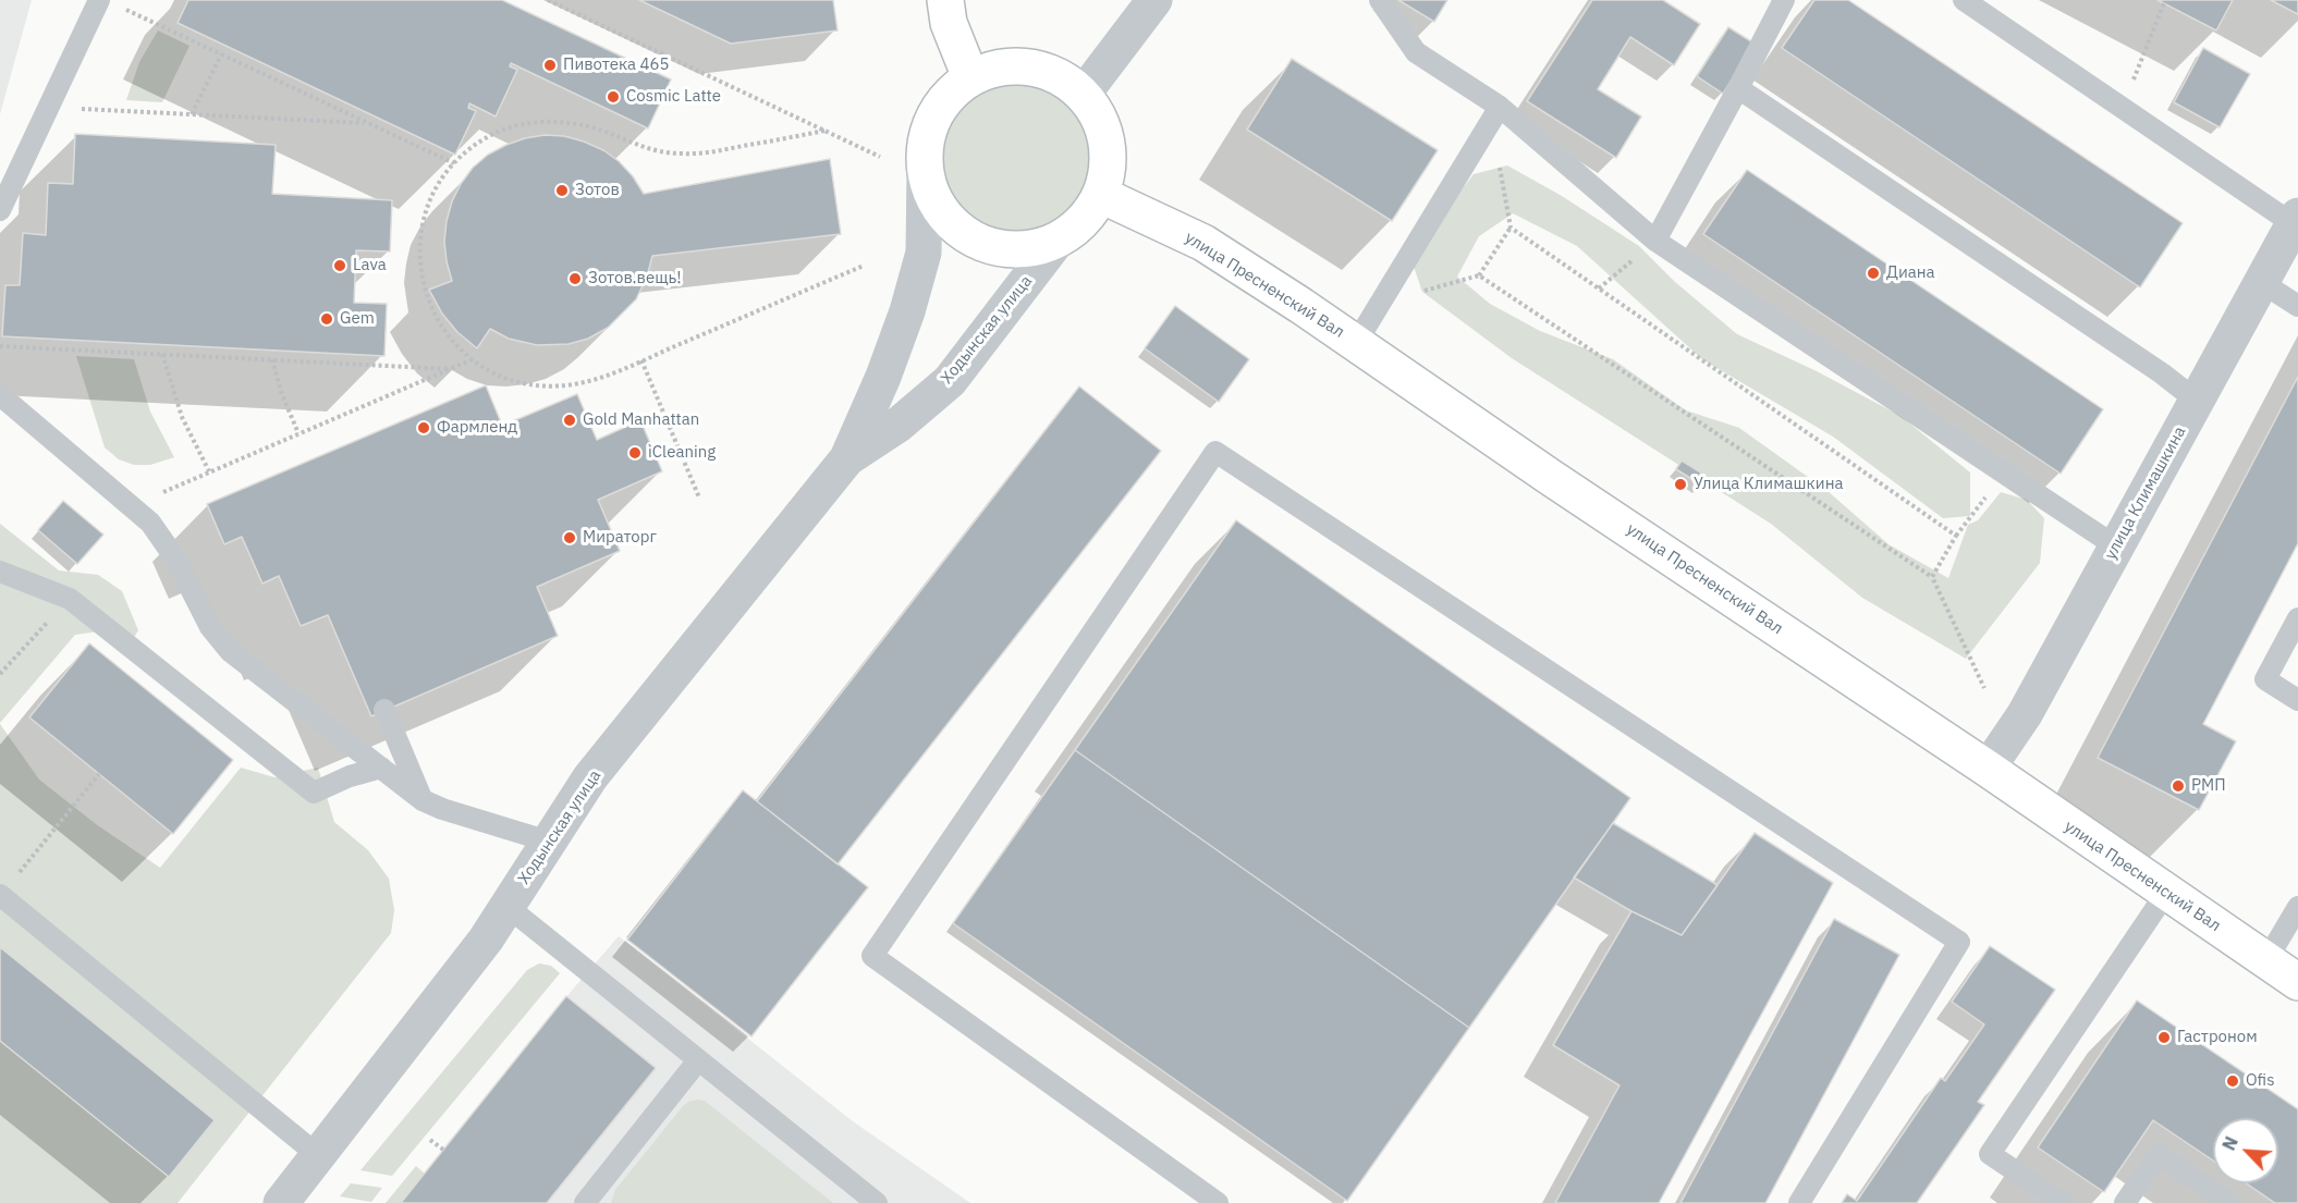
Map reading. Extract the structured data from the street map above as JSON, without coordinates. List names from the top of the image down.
{
  "streets": {
    "main road": ["улица Пресненский Вал"],
    "street": ["Ходынская улица", "улица Климашкина"]
  },
  "crossings": [
    ["улица Пресненский Вал", "Ходынская улица"],
    ["улица Пресненский Вал", "улица Климашкина"]
  ],
  "places": [
    "Пивотека 465",
    "Cosmic Latte",
    "Зотов",
    "Lava",
    "Диана",
    "Зотов.вещь!",
    "Gem",
    "Gold Manhattan",
    "Фармленд",
    "iCleaning",
    "Улица Климашкина",
    "Мираторг",
    "РМП",
    "Гастроном",
    "Ofis"
  ],
  "north": "top left"
}
